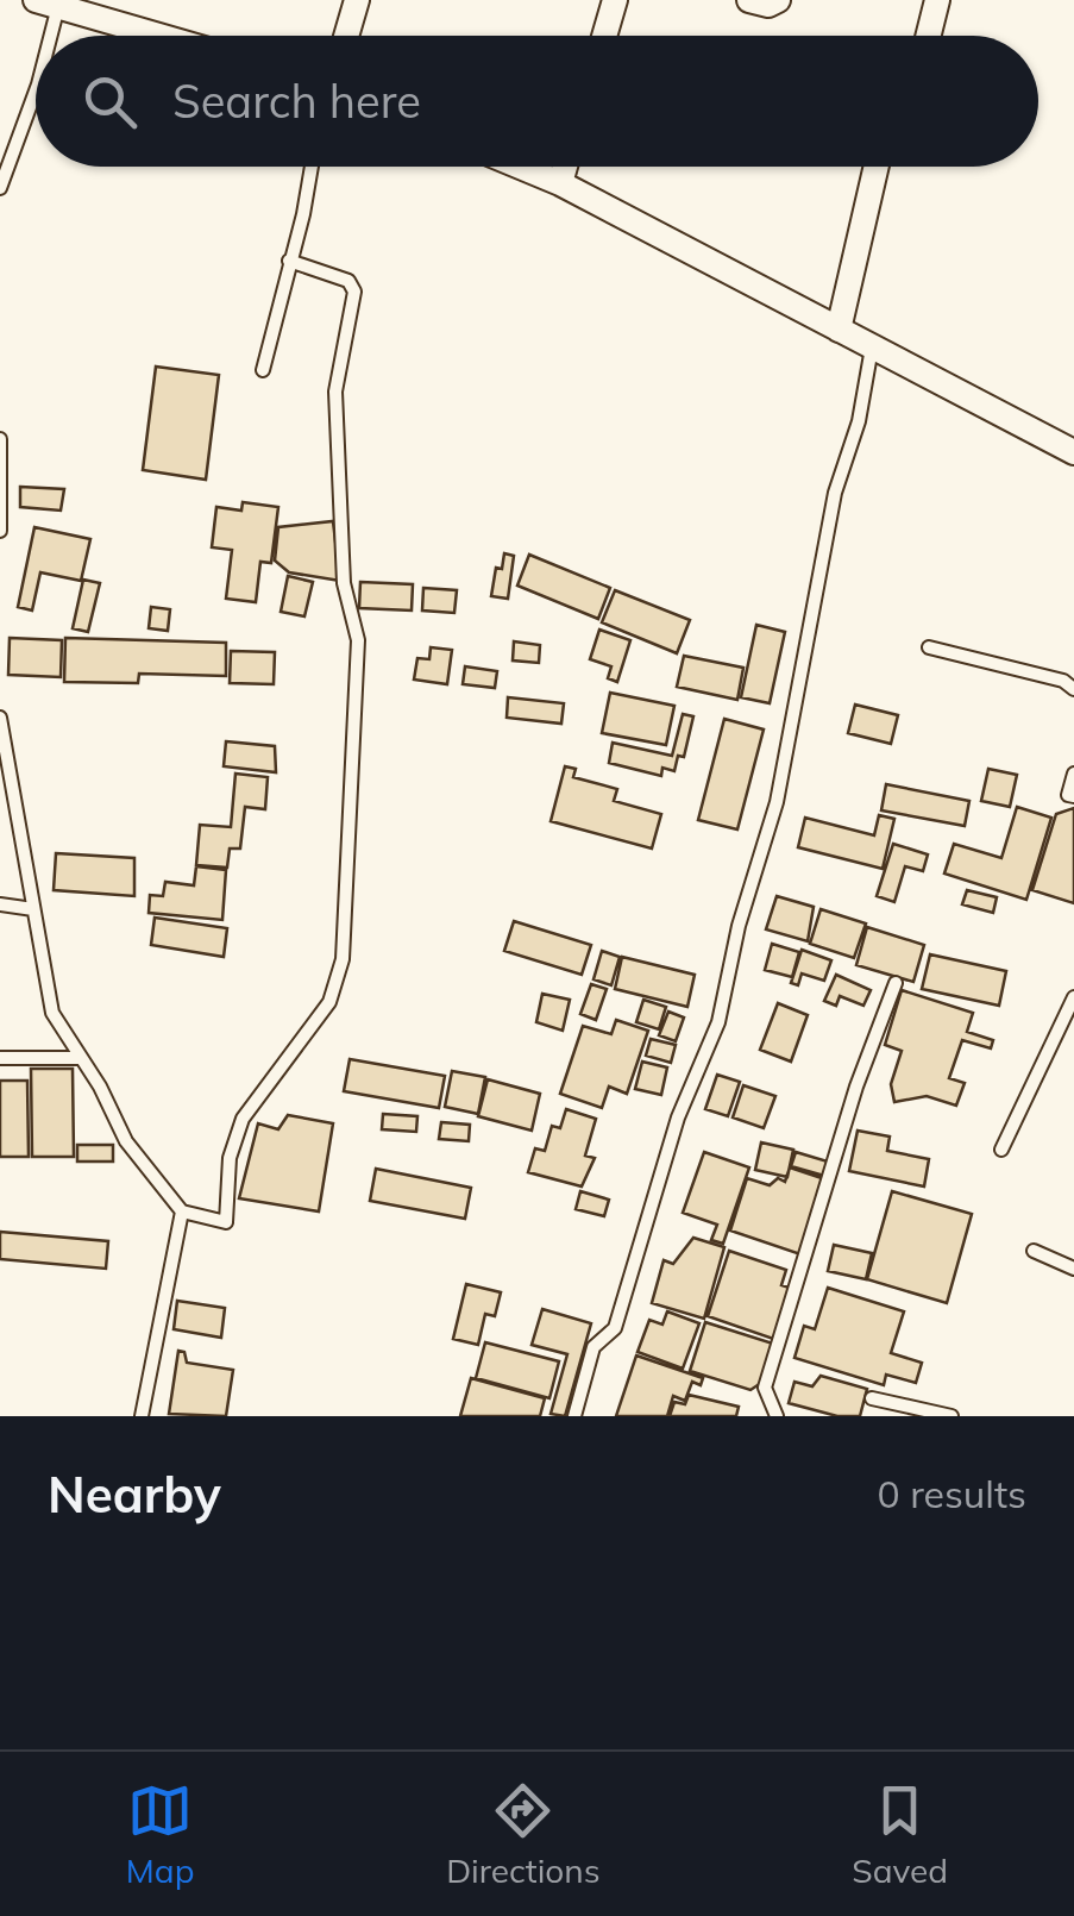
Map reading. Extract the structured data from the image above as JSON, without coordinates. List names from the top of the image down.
{
  "page": {
    "search": "Search here",
    "heading": ["Nearby", "0 results"],
    "nav": ["Map", "Directions", "Saved"]
  }
}
